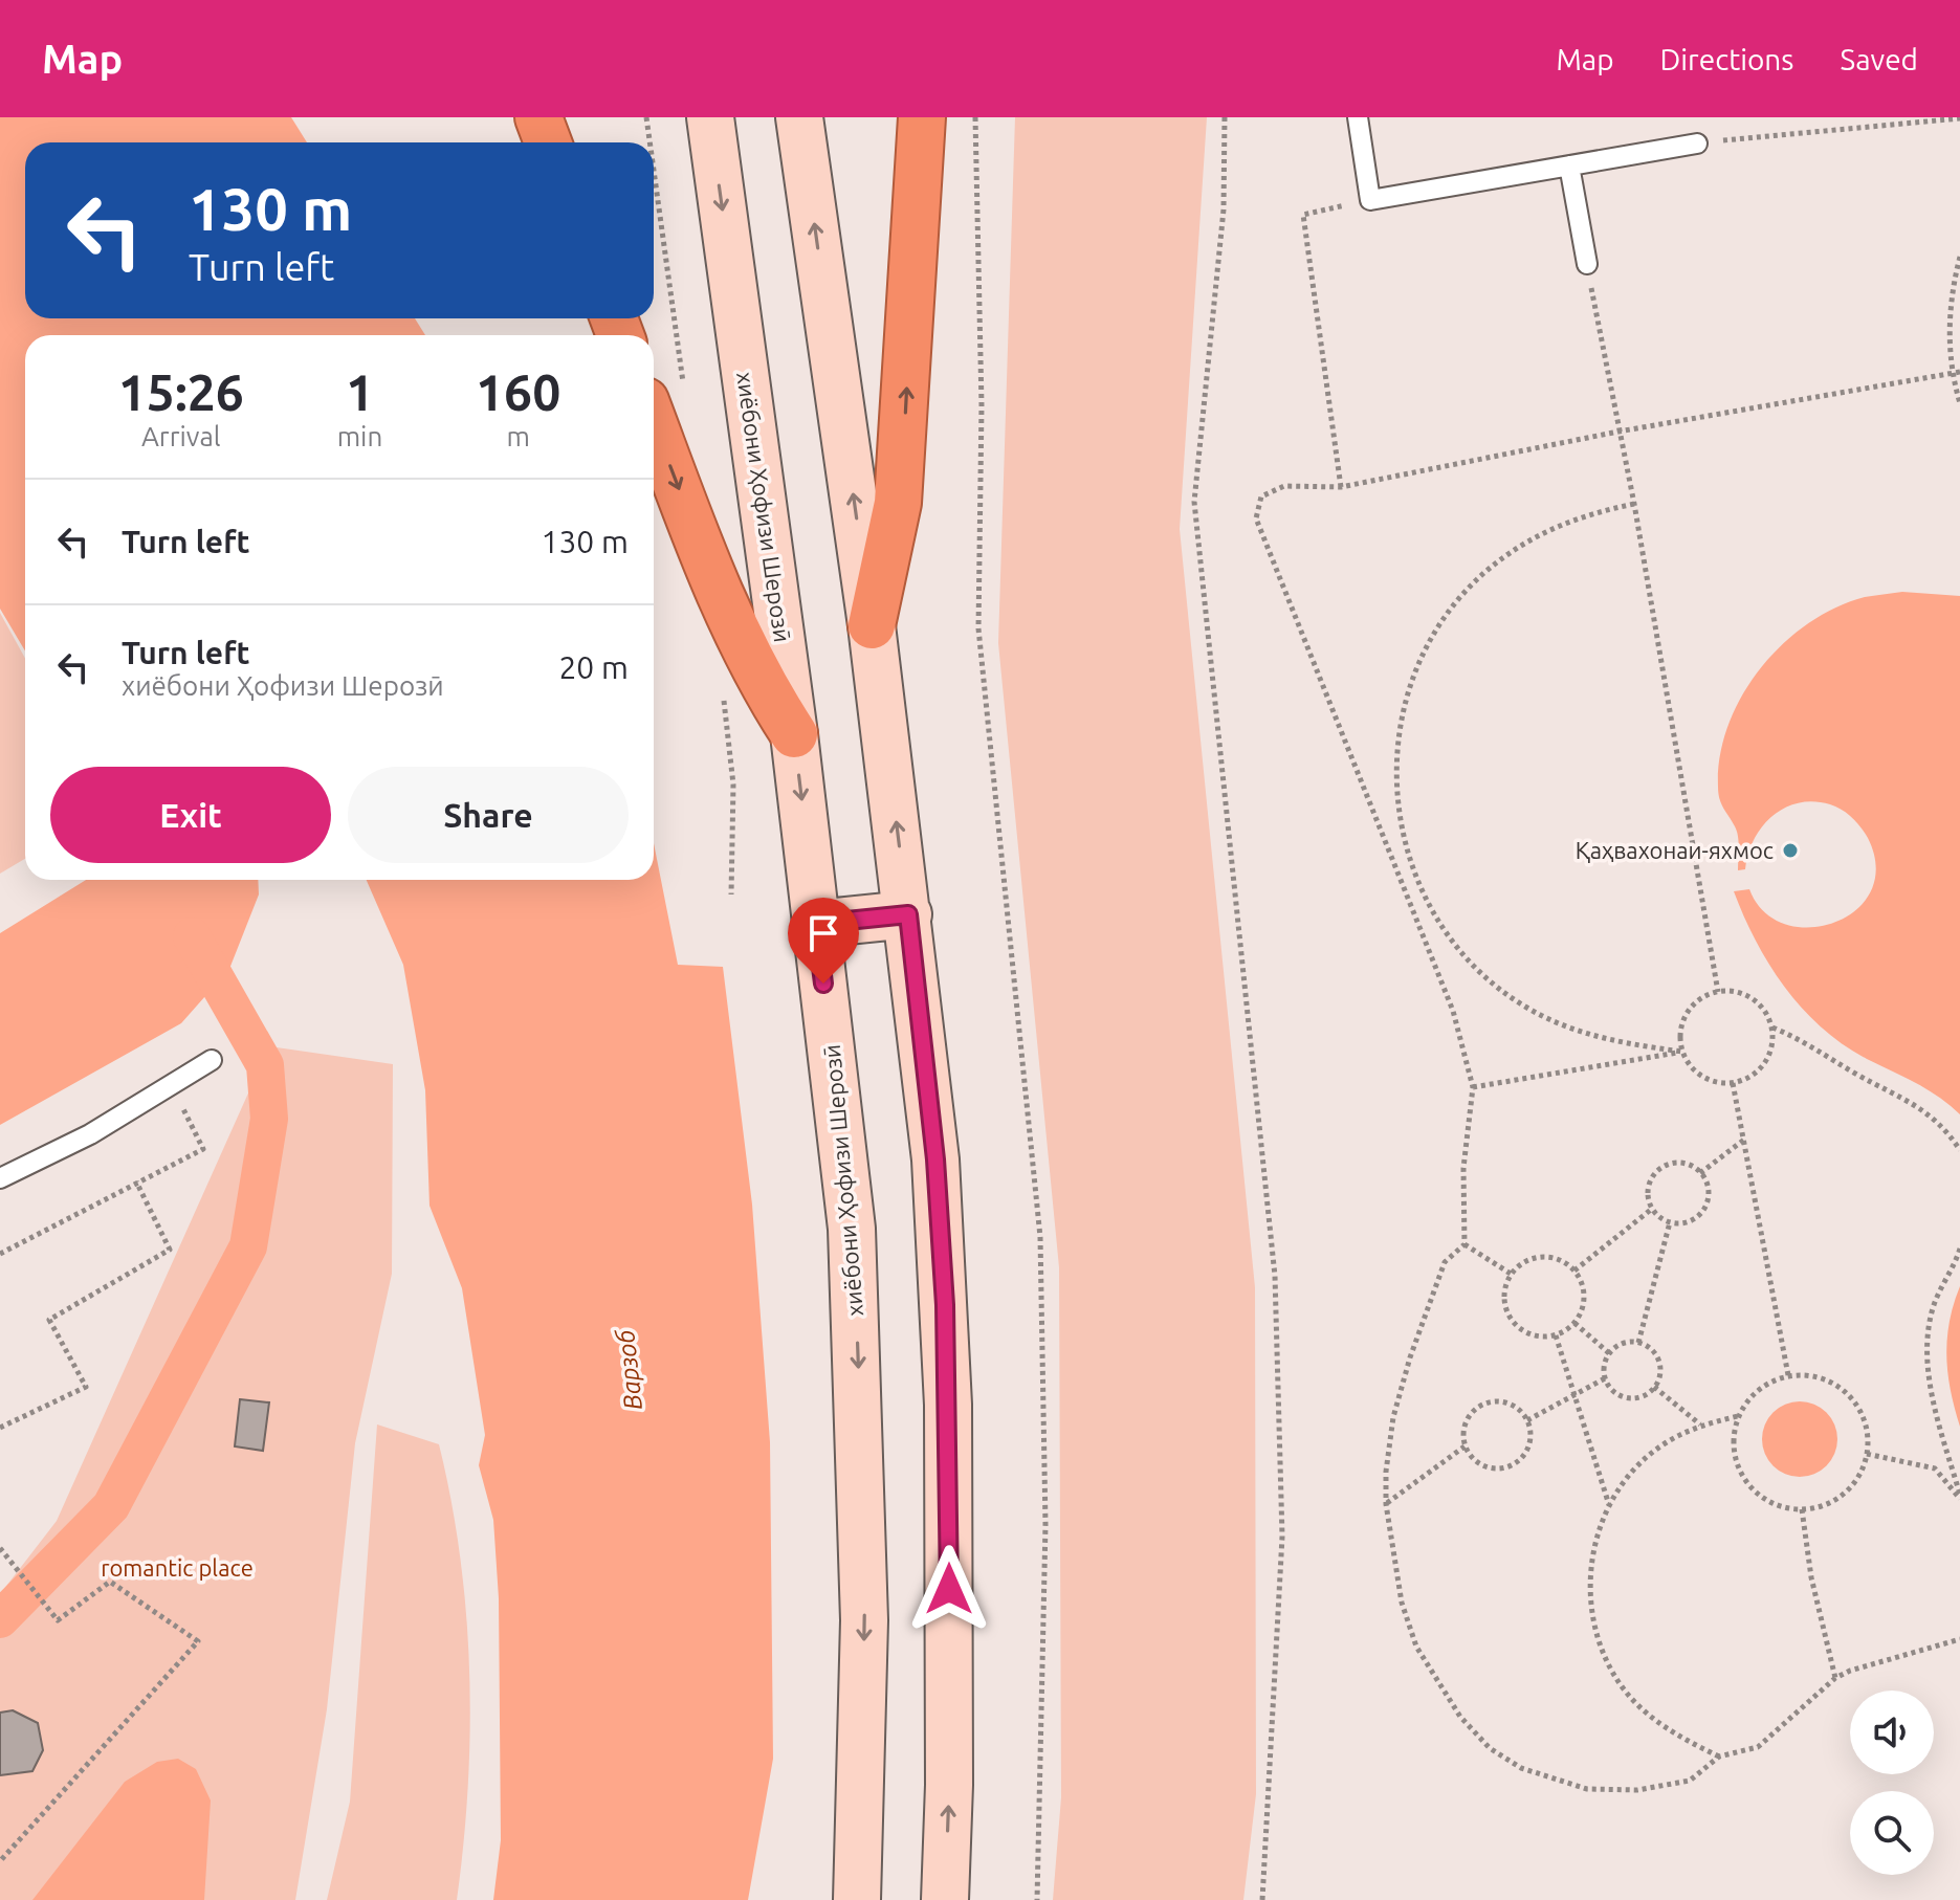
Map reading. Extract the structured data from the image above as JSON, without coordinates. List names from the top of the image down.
{
  "streets": {
    "main road": ["хиёбони Ҳофизи Шерозӣ"]
  },
  "water": ["Варзоб"],
  "parks": ["romantic place"],
  "places": ["Қаҳвахонаи-яхмос"],
  "page": {
    "header": "Map",
    "nav": ["Map", "Directions", "Saved"],
    "turn": ["130 m", "Turn left"],
    "eta": [
      "15:26",
      "Arrival",
      "1",
      "min",
      "160",
      "m"
    ],
    "list": [
      {
        "name": "Turn left",
        "value": "130 m"
      },
      {
        "name": "Turn left",
        "note": "хиёбони Ҳофизи Шерозӣ",
        "value": "20 m"
      }
    ],
    "buttons": ["Exit", "Share"]
  }
}
